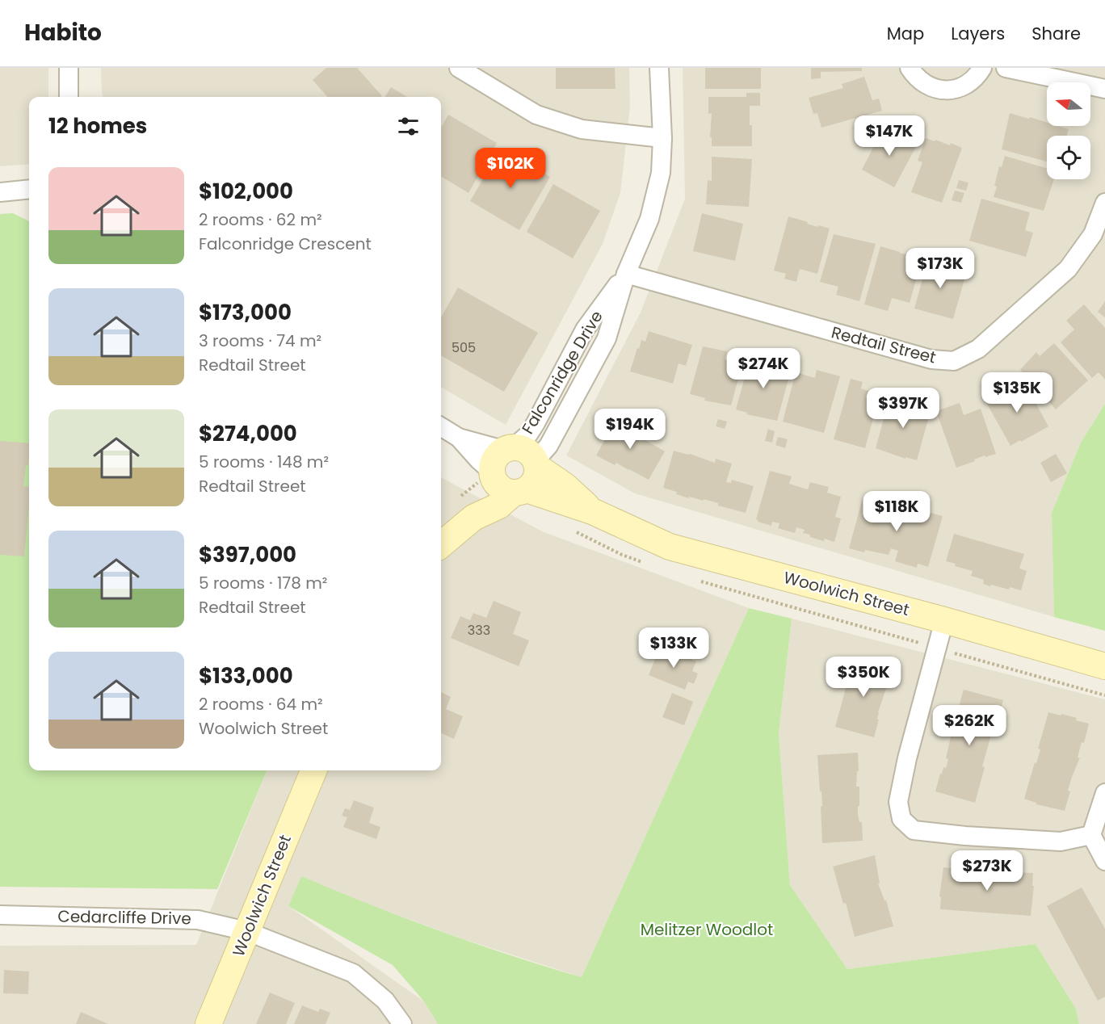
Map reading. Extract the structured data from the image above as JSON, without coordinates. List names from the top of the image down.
{
  "streets": {
    "street": [
      "Redtail Street",
      "Falconridge Drive",
      "Woolwich Street",
      "Cedarcliffe Drive"
    ]
  },
  "crossings": [
    ["Redtail Street", "Falconridge Drive"],
    ["Falconridge Drive", "Woolwich Street"],
    ["Woolwich Street", "Cedarcliffe Drive"]
  ],
  "parks": ["Melitzer Woodlot"],
  "house_numbers": ["505", "333"],
  "north": "left",
  "page": {
    "header": "Habito",
    "nav": ["Map", "Layers", "Share"],
    "heading": "12 homes",
    "price": [
      "$147K",
      "$102K",
      "$173K",
      "$274K",
      "$135K",
      "$397K",
      "$194K",
      "$118K",
      "$133K",
      "$350K",
      "$262K",
      "$273K"
    ],
    "list": [
      {
        "name": "$102,000",
        "note": "2 rooms · 62 m² · Falconridge Crescent"
      },
      {
        "name": "$173,000",
        "note": "3 rooms · 74 m² · Redtail Street"
      },
      {
        "name": "$274,000",
        "note": "5 rooms · 148 m² · Redtail Street"
      },
      {
        "name": "$397,000",
        "note": "5 rooms · 178 m² · Redtail Street"
      },
      {
        "name": "$133,000",
        "note": "2 rooms · 64 m² · Woolwich Street"
      }
    ]
  }
}
